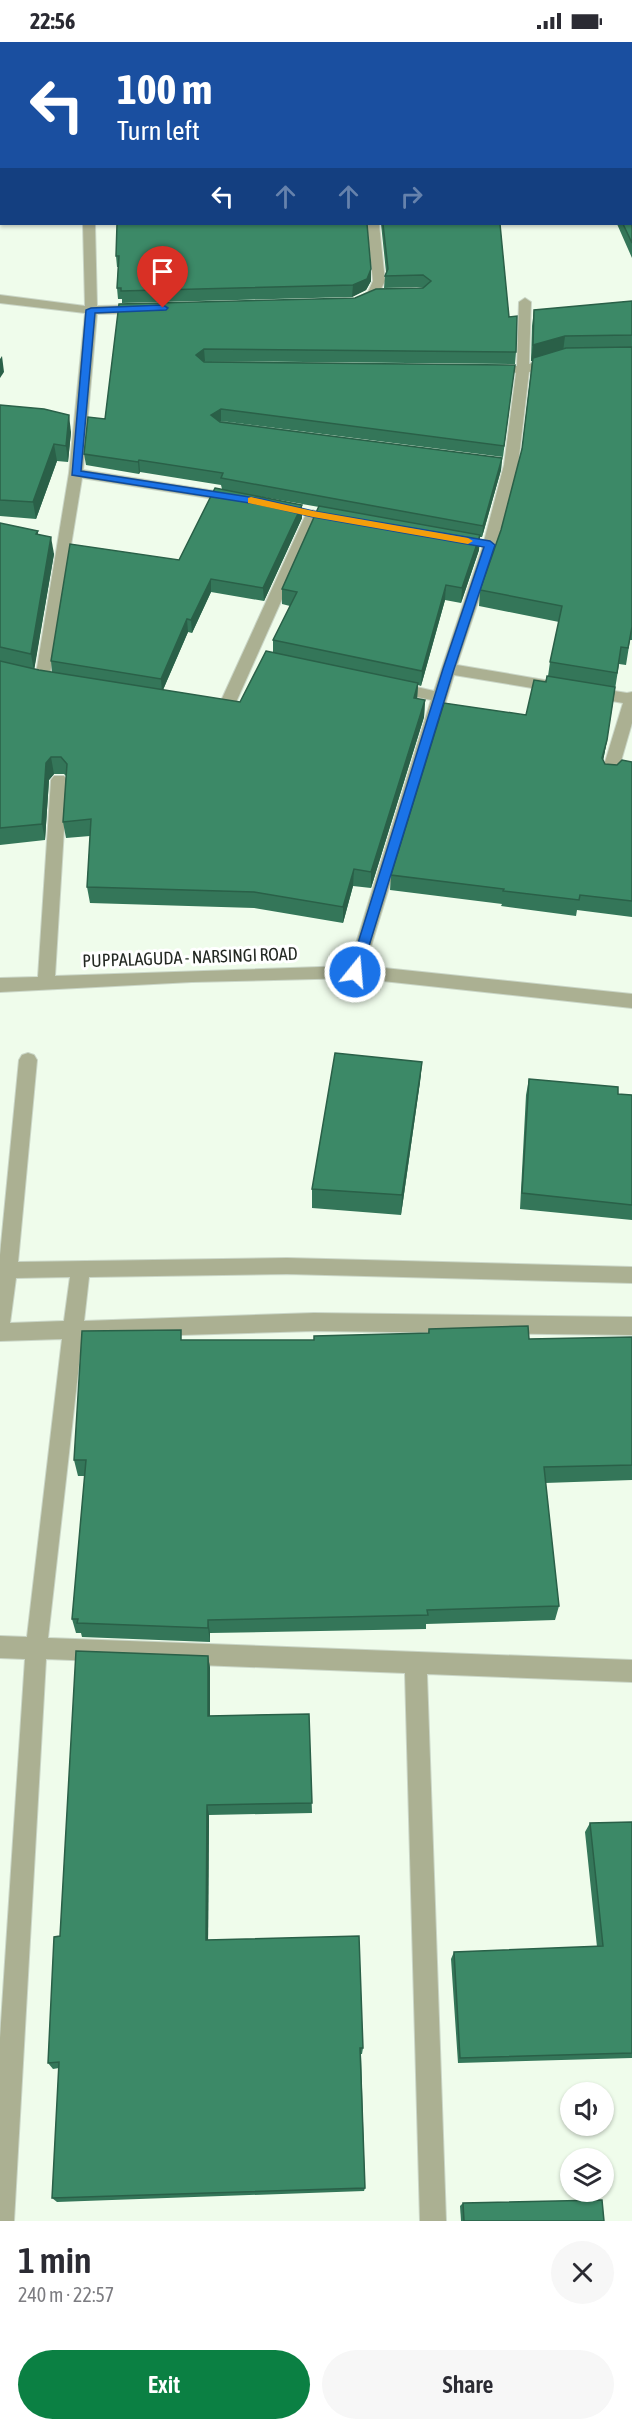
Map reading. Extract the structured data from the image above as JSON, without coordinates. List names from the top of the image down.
{
  "streets": {
    "street": ["PUPPALAGUDA - NARSINGI ROAD"]
  },
  "page": {
    "status": "22:56",
    "turn": ["100 m", "Turn left"],
    "heading": ["1 min", "240 m · 22:57"],
    "buttons": ["Exit", "Share"]
  }
}
